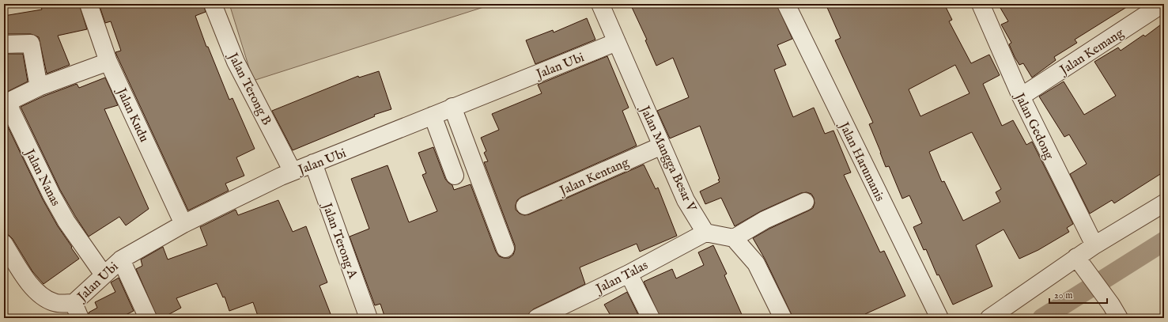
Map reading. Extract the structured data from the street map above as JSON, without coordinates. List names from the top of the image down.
{
  "streets": {
    "street": [
      "Jalan Kemang",
      "Jalan Ubi",
      "Jalan Terong B",
      "Jalan Kudu",
      "Jalan Gedong",
      "Jalan Mangga Besar V",
      "Jalan Harumanis",
      "Jalan Kentang",
      "Jalan Nanas",
      "Jalan Terong A",
      "Jalan Talas"
    ]
  },
  "crossings": [
    ["Jalan Kemang", "Jalan Gedong"],
    ["Jalan Ubi", "Jalan Terong B"],
    ["Jalan Ubi", "Jalan Kudu"],
    ["Jalan Ubi", "Jalan Mangga Besar V"],
    ["Jalan Ubi", "Jalan Nanas"],
    ["Jalan Ubi", "Jalan Terong A"],
    ["Jalan Mangga Besar V", "Jalan Kentang"],
    ["Jalan Mangga Besar V", "Jalan Talas"]
  ],
  "scale_bar": "20 m"
}
